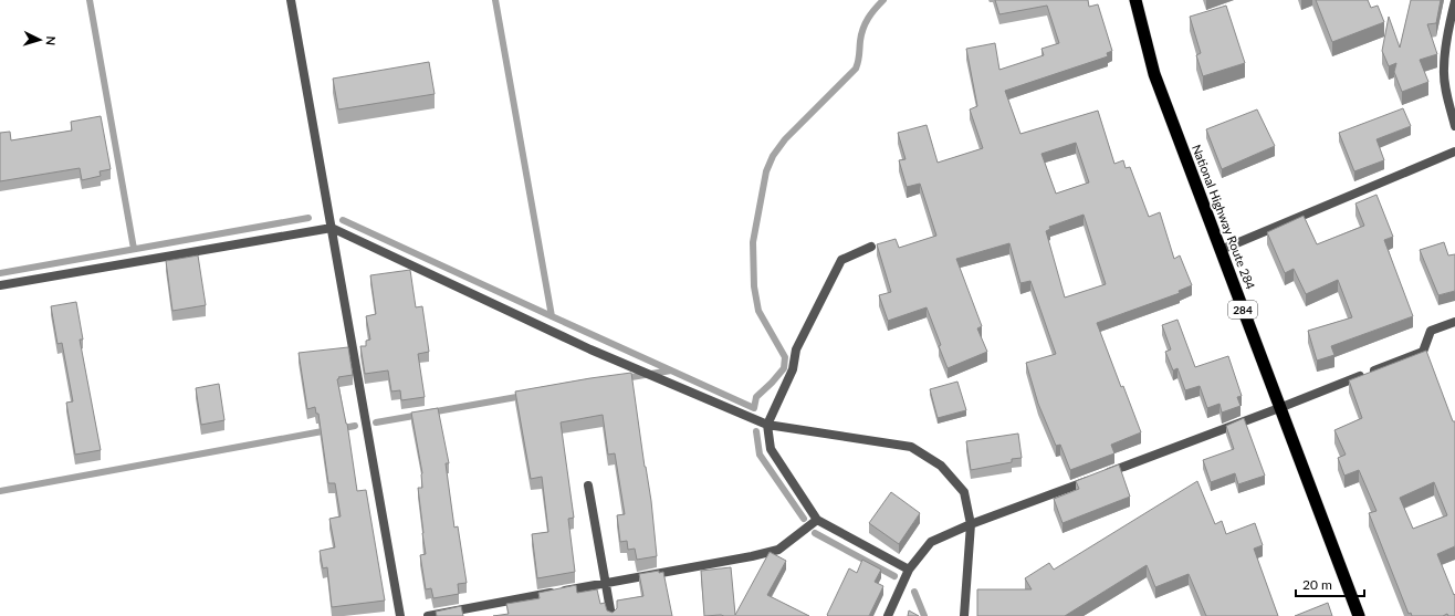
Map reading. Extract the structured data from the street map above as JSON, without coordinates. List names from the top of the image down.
{
  "streets": {
    "highway": ["National Highway Route 284", "284"]
  },
  "scale_bar": "20 m",
  "north": "right"
}
